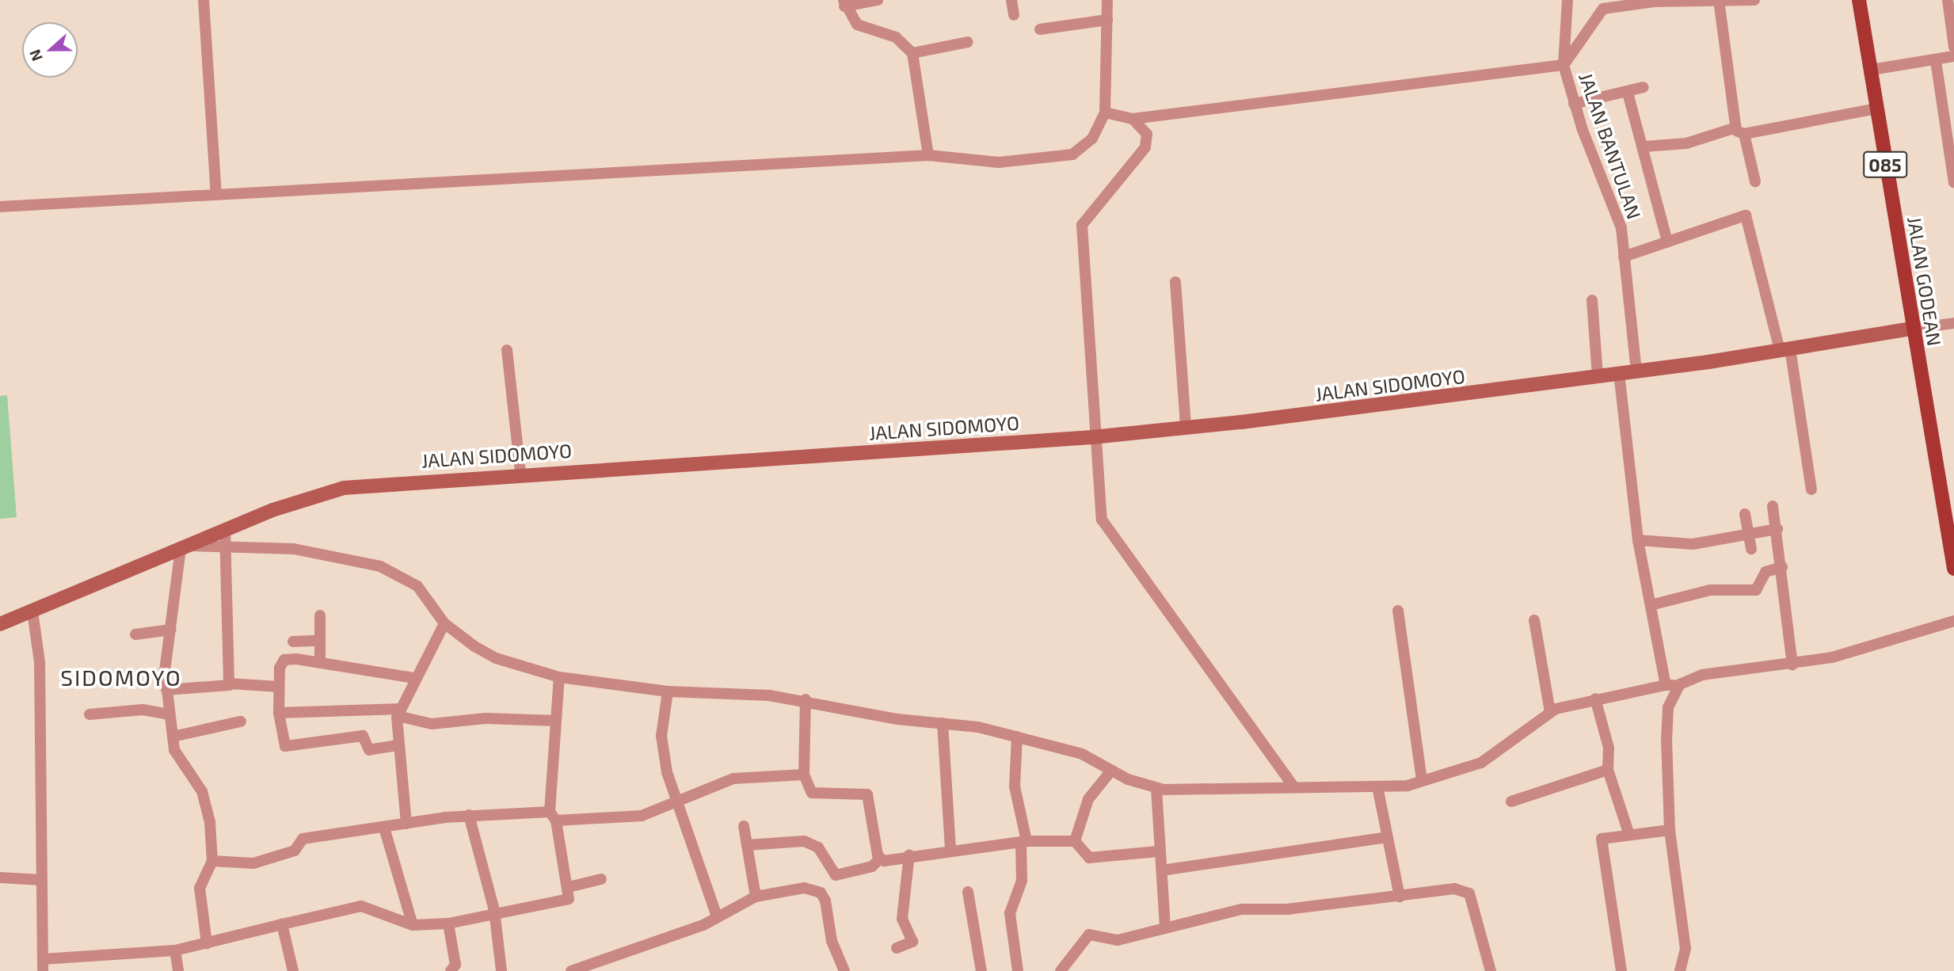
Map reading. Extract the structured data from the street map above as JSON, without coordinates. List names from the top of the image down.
{
  "streets": {
    "main road": ["085", "JALAN GODEAN", "JALAN SIDOMOYO"],
    "street": ["JALAN BANTULAN"]
  },
  "crossings": [
    ["JALAN BANTULAN", "JALAN SIDOMOYO"],
    ["JALAN GODEAN", "JALAN SIDOMOYO"]
  ],
  "districts": ["SIDOMOYO"],
  "north": "left"
}
